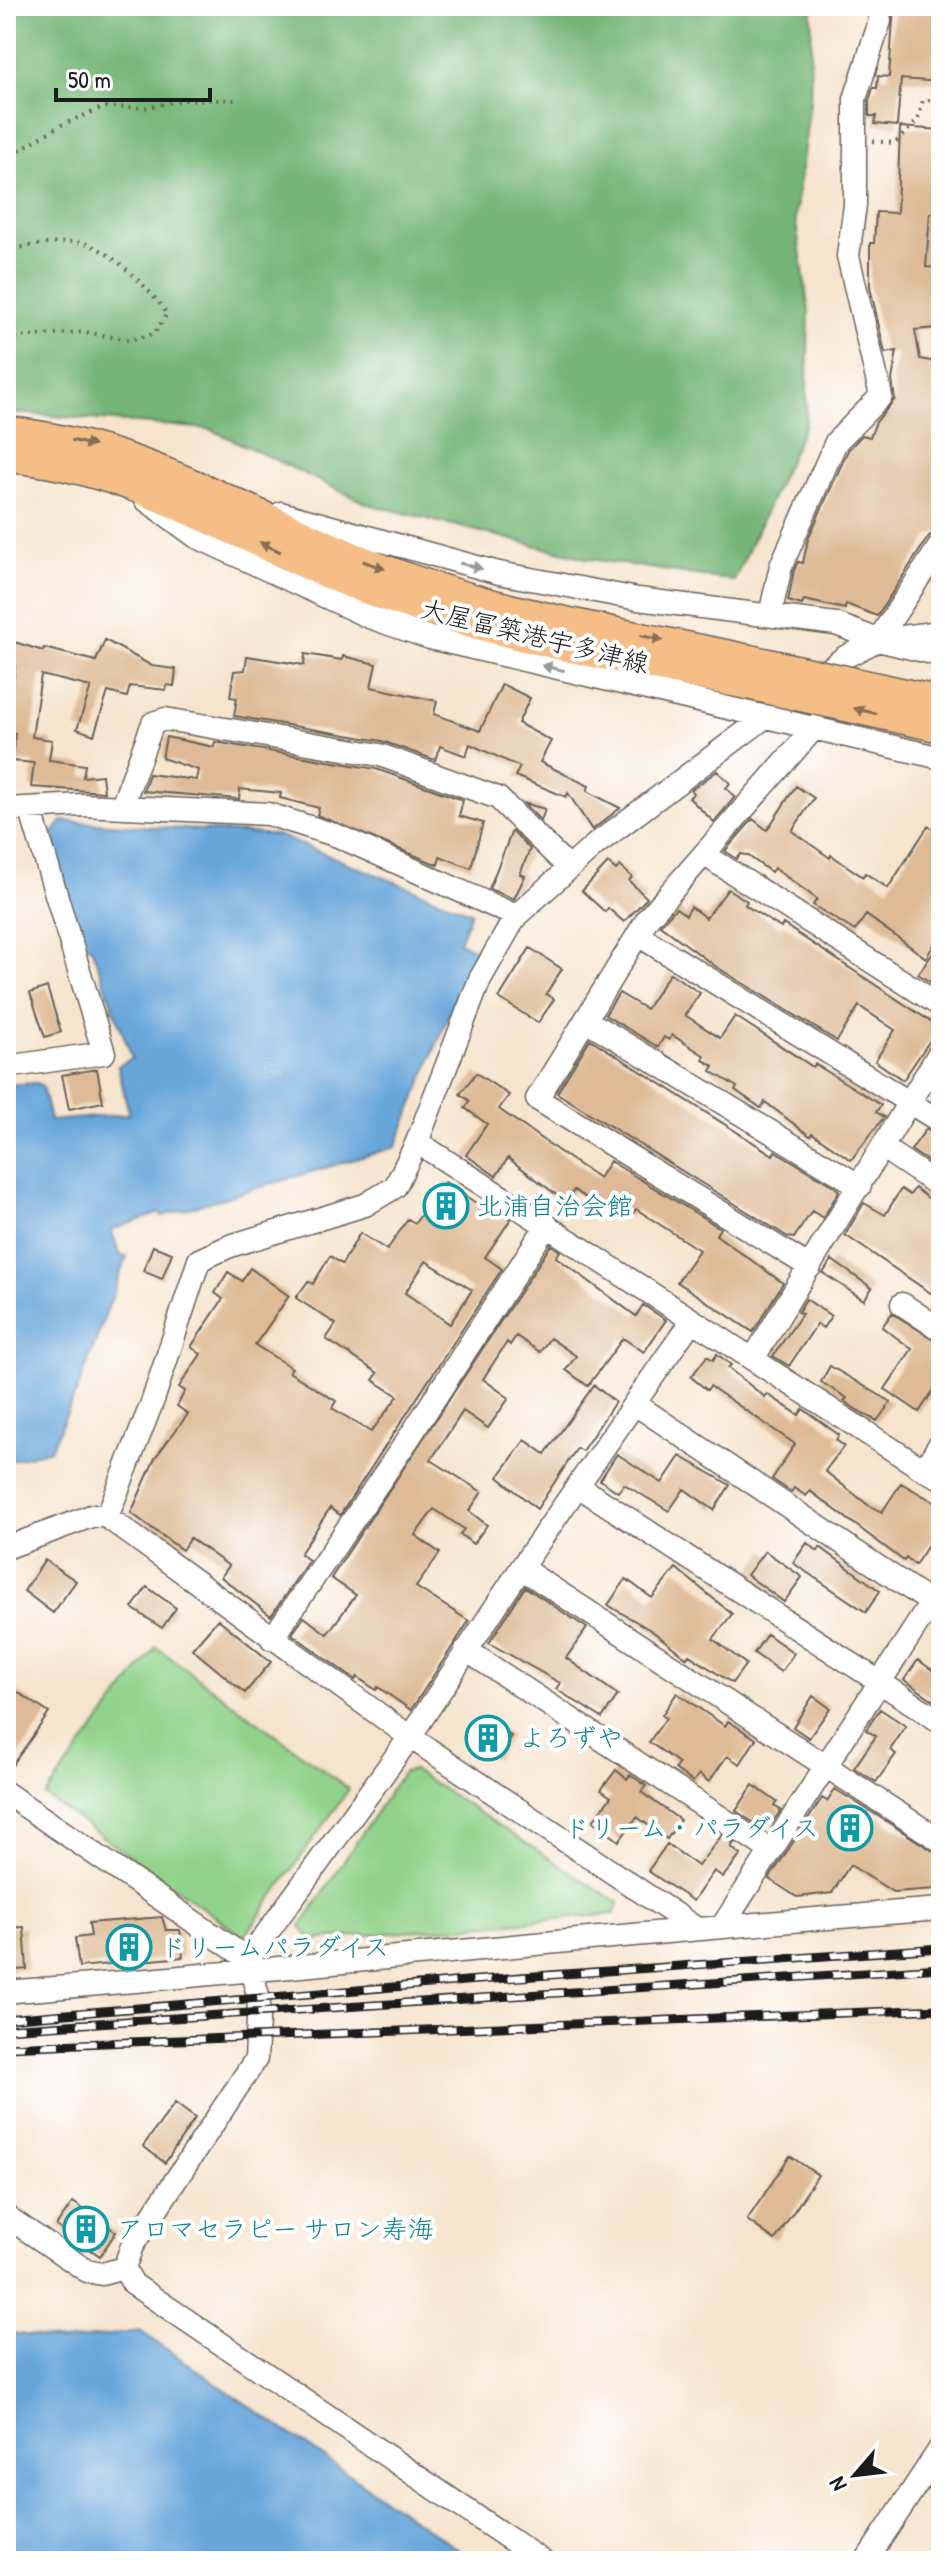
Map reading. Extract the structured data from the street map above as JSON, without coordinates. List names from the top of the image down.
{
  "streets": {
    "main road": ["大屋冨築港宇多津線"]
  },
  "places": {
    "building": [
      "北浦自治会館",
      "よろずや",
      "ドリーム・パラダイス",
      "ドリームパラダイス",
      "アロマセラピー サロン寿海"
    ]
  },
  "scale_bar": "50 m",
  "north": "bottom left"
}
